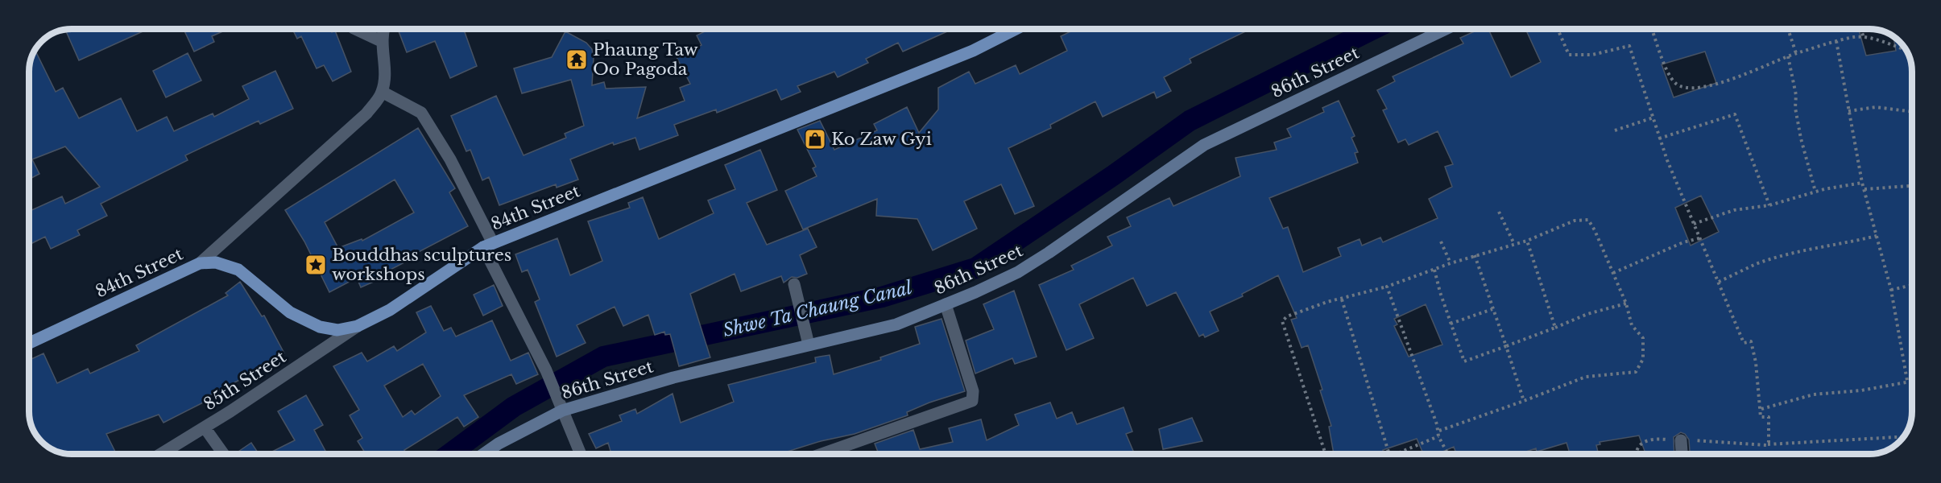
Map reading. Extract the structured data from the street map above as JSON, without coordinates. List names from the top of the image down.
{
  "streets": {
    "main road": ["86th Street", "84th Street"],
    "street": ["85th Street"]
  },
  "crossings": [
    ["84th Street", "85th Street"]
  ],
  "water": ["Shwe Ta Chaung Canal"],
  "places": {
    "temple": ["Phaung Taw Oo Pagoda"],
    "shop": ["Ko Zaw Gyi"],
    "place": ["Bouddhas sculptures workshops"]
  }
}
